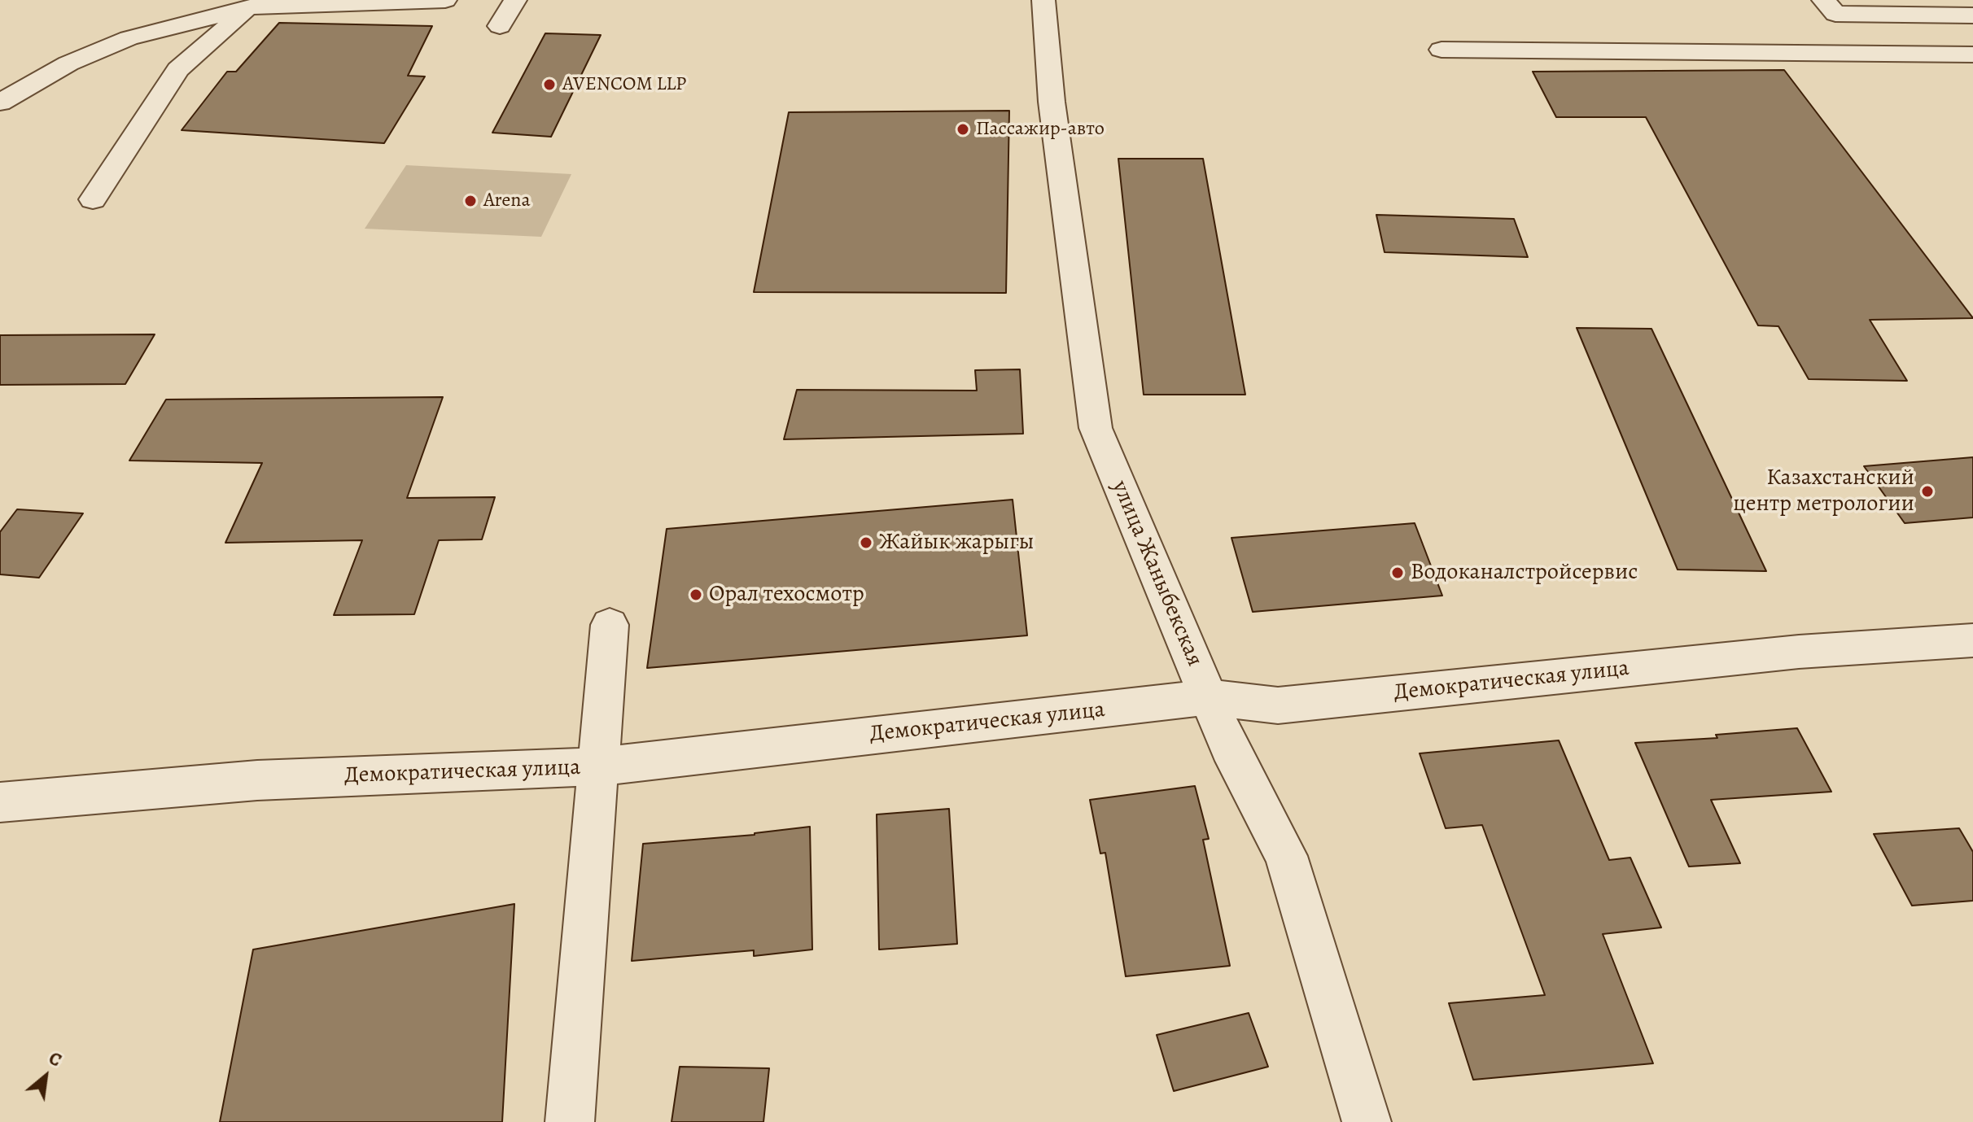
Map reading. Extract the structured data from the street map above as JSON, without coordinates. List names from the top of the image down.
{
  "streets": {
    "street": ["улица Жаныбекская", "Демократическая улица"]
  },
  "crossings": [
    ["улица Жаныбекская", "Демократическая улица"]
  ],
  "places": [
    "AVENCOM LLP",
    "Пассажир-авто",
    "Arena",
    "Казахстанский центр метрологии",
    "Жайык жарыгы",
    "Водоканалстройсервис",
    "Орал техосмотр"
  ],
  "north": "top right"
}
